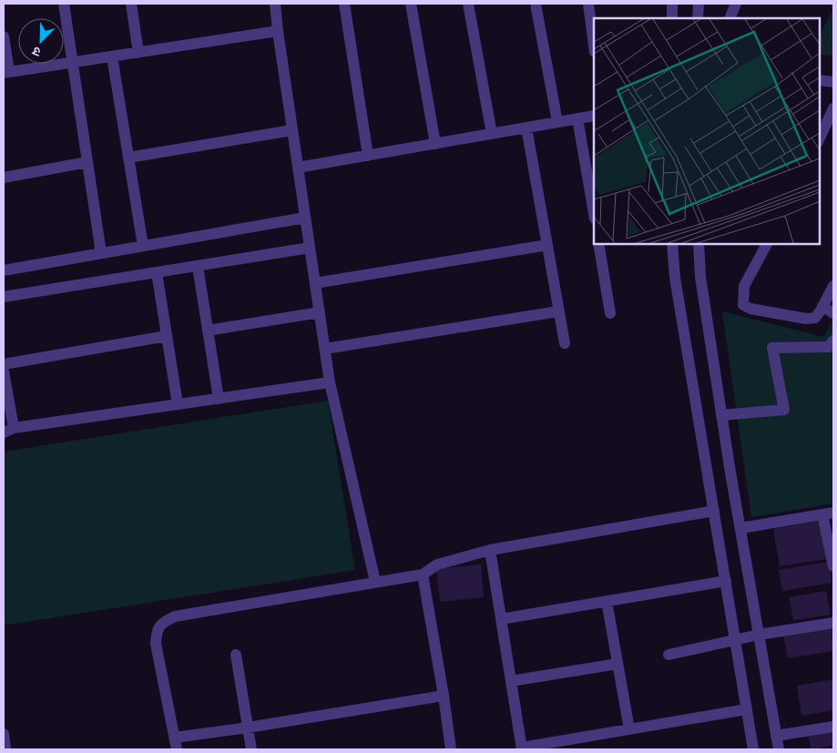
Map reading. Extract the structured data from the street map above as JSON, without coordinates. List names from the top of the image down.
{
  "north": "bottom left"
}
